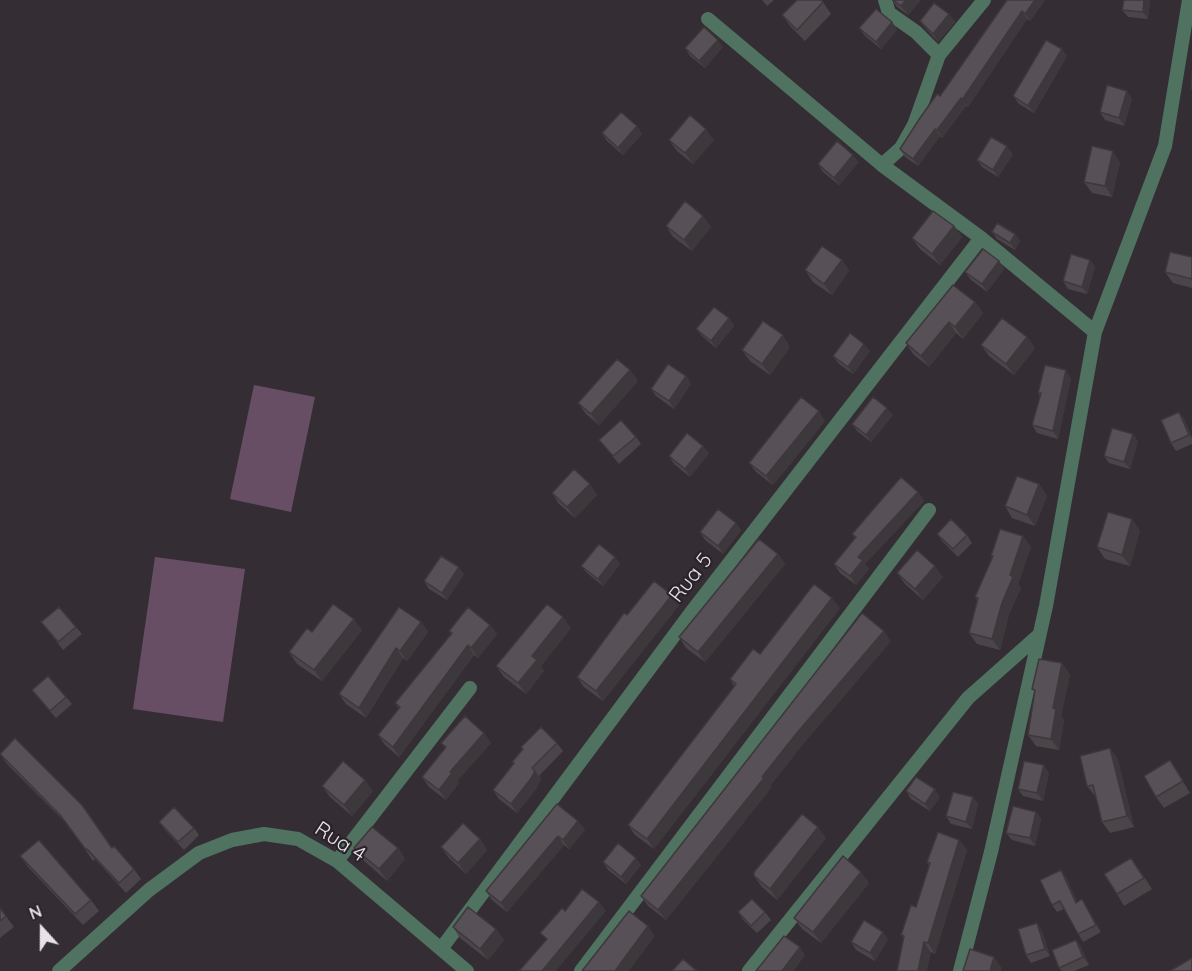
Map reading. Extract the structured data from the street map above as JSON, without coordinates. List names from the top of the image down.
{
  "streets": {
    "street": ["Rua 5", "Rua 4"]
  },
  "crossings": [
    ["Rua 5", "Rua 4"]
  ],
  "north": "top"
}
